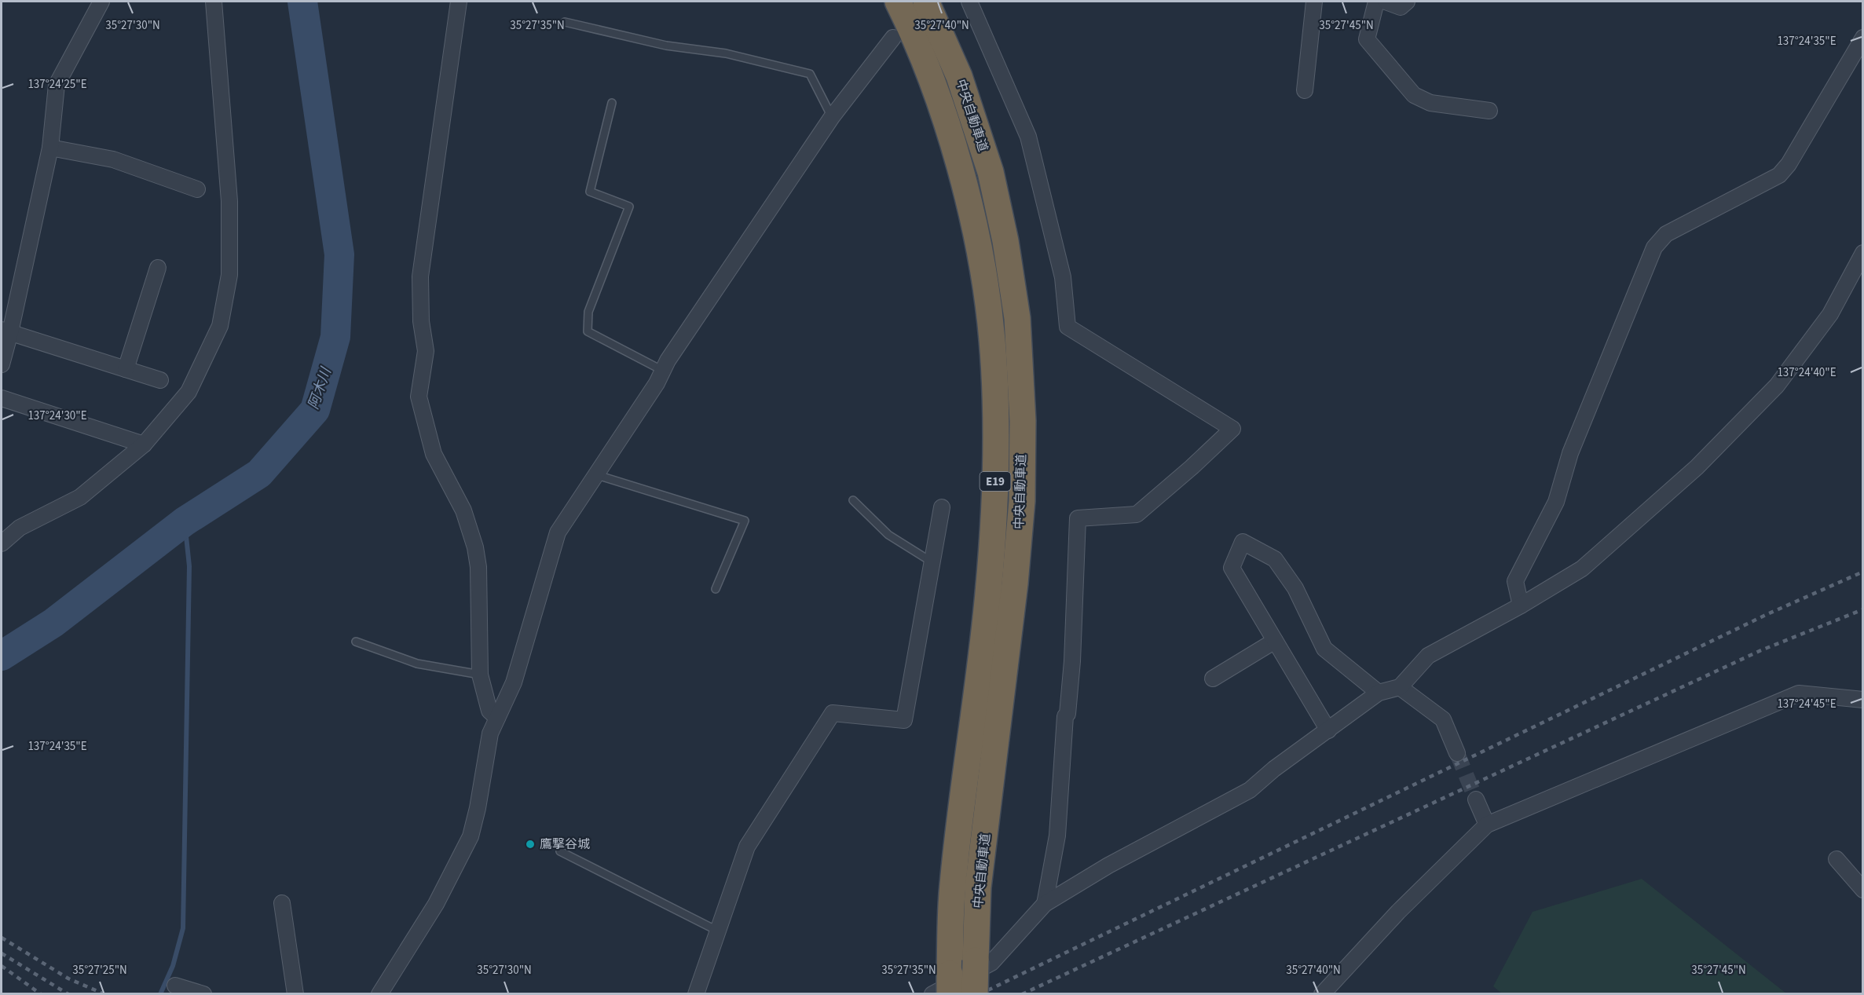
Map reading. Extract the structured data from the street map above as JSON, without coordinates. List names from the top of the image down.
{
  "streets": {
    "highway": ["中央自動車道", "E19"]
  },
  "water": ["阿木川"],
  "places": ["鷹撃谷城"],
  "coordinates": [
    "35°27'40\"N",
    "35°27'45\"N",
    "35°27'30\"N",
    "35°27'35\"N",
    "137°24'35\"E",
    "137°24'25\"E",
    "137°24'40\"E",
    "137°24'30\"E",
    "137°24'45\"E",
    "35°27'25\"N"
  ]
}
